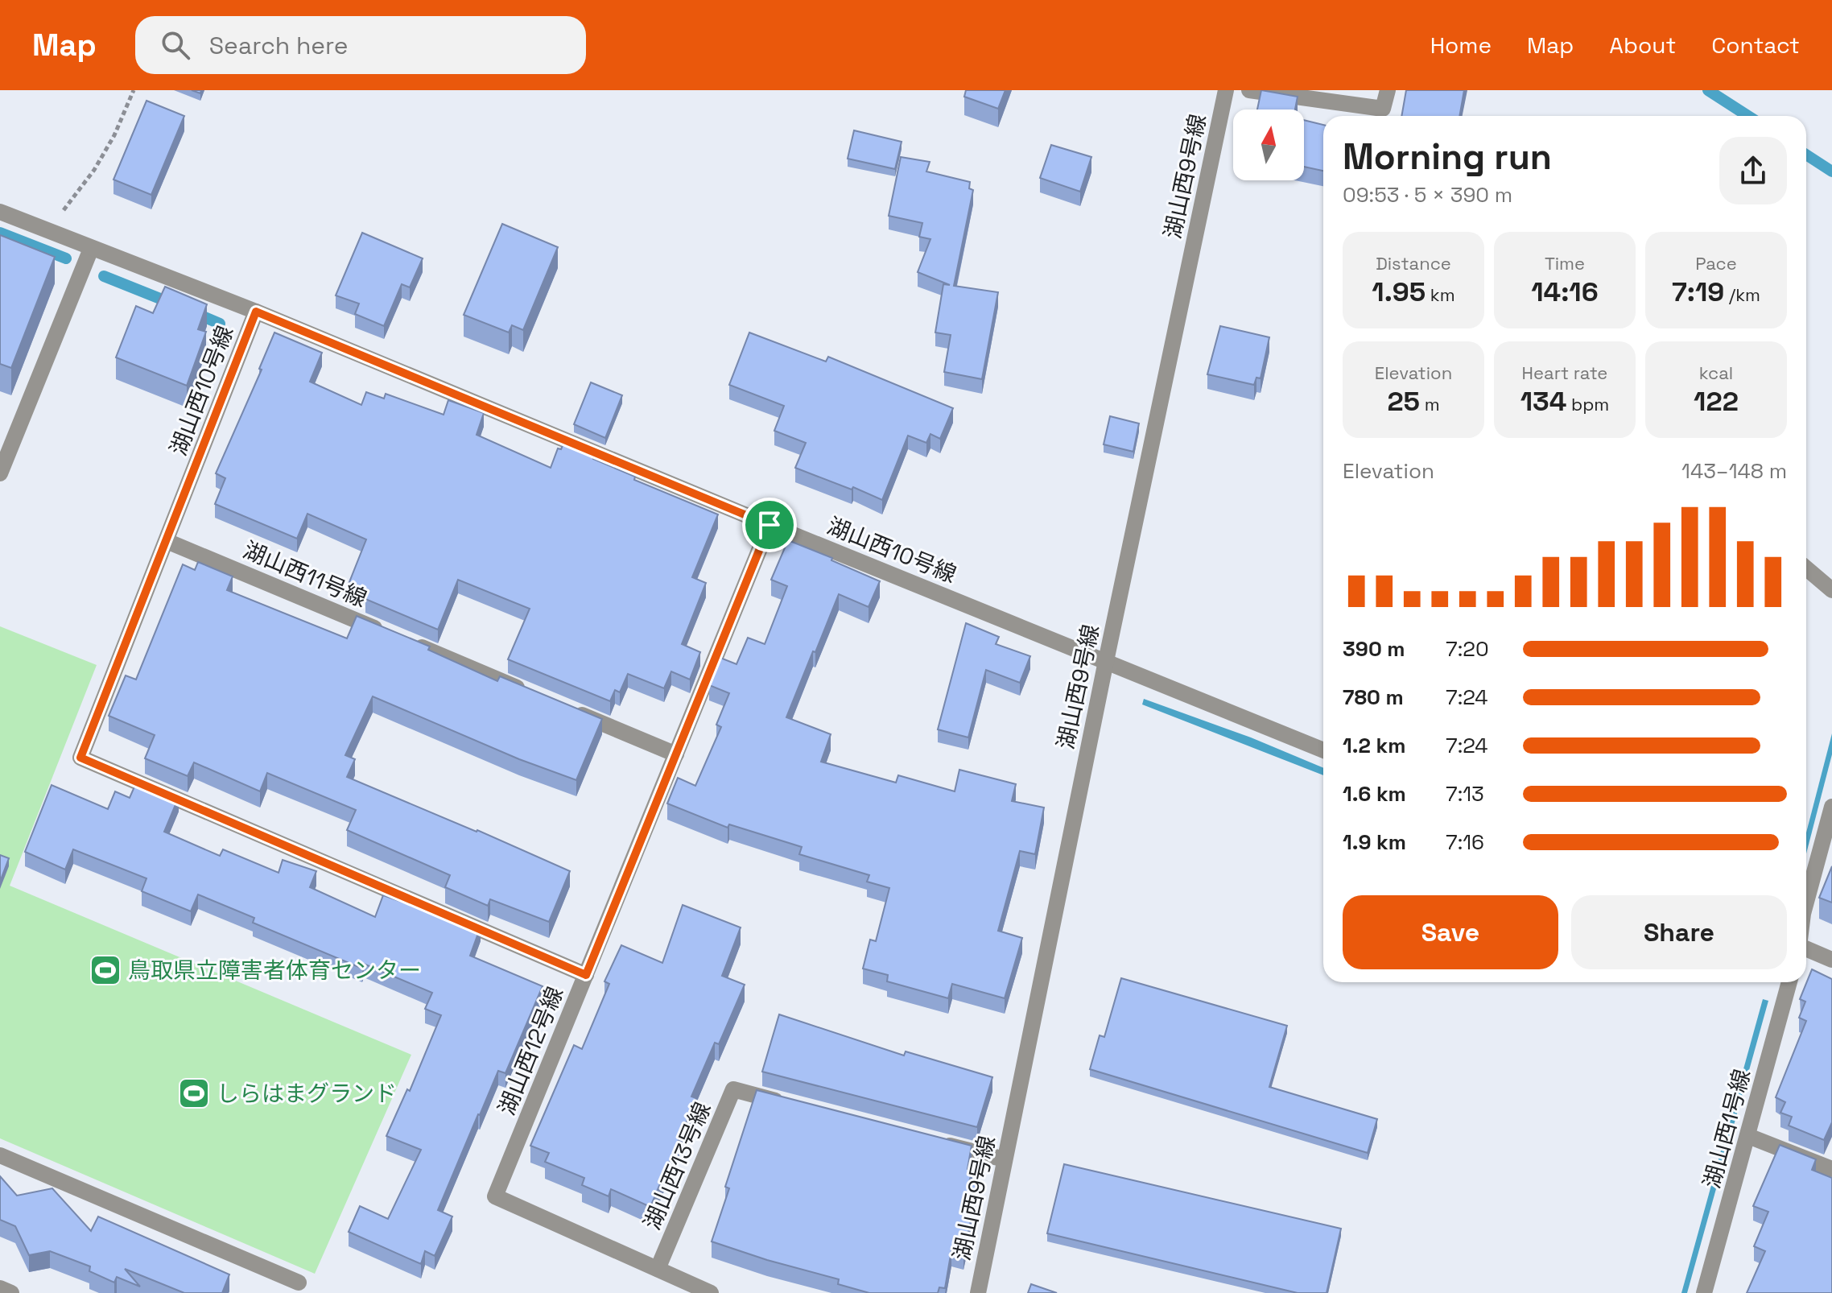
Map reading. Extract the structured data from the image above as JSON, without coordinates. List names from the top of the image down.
{
  "streets": {
    "street": [
      "湖山西9号線",
      "湖山西10号線",
      "湖山西11号線",
      "湖山西12号線",
      "湖山西1号線",
      "湖山西13号線"
    ]
  },
  "crossings": [
    ["湖山西9号線", "湖山西10号線"],
    ["湖山西10号線", "湖山西11号線"],
    ["湖山西10号線", "湖山西12号線"],
    ["湖山西12号線", "湖山西13号線"]
  ],
  "places": {
    "sports": ["鳥取県立障害者体育センター", "しらはまグランド"]
  },
  "north": "top",
  "page": {
    "header": "Map",
    "search": "Search here",
    "nav": [
      "Home",
      "Map",
      "About",
      "Contact"
    ],
    "heading": ["Morning run", "09:53 · 5 × 390 m"],
    "stats": [
      ["Distance", "1.95 km"],
      ["Time", "14:16"],
      ["Pace", "7:19 /km"],
      ["Elevation", "25 m"],
      ["Heart rate", "134 bpm"],
      ["kcal", "122"]
    ],
    "chart": ["Elevation", "143–148 m"],
    "list": [
      {
        "name": "390 m",
        "note": "7:20"
      },
      {
        "name": "780 m",
        "note": "7:24"
      },
      {
        "name": "1.2 km",
        "note": "7:24"
      },
      {
        "name": "1.6 km",
        "note": "7:13"
      },
      {
        "name": "1.9 km",
        "note": "7:16"
      }
    ],
    "buttons": ["Save", "Share"]
  }
}
